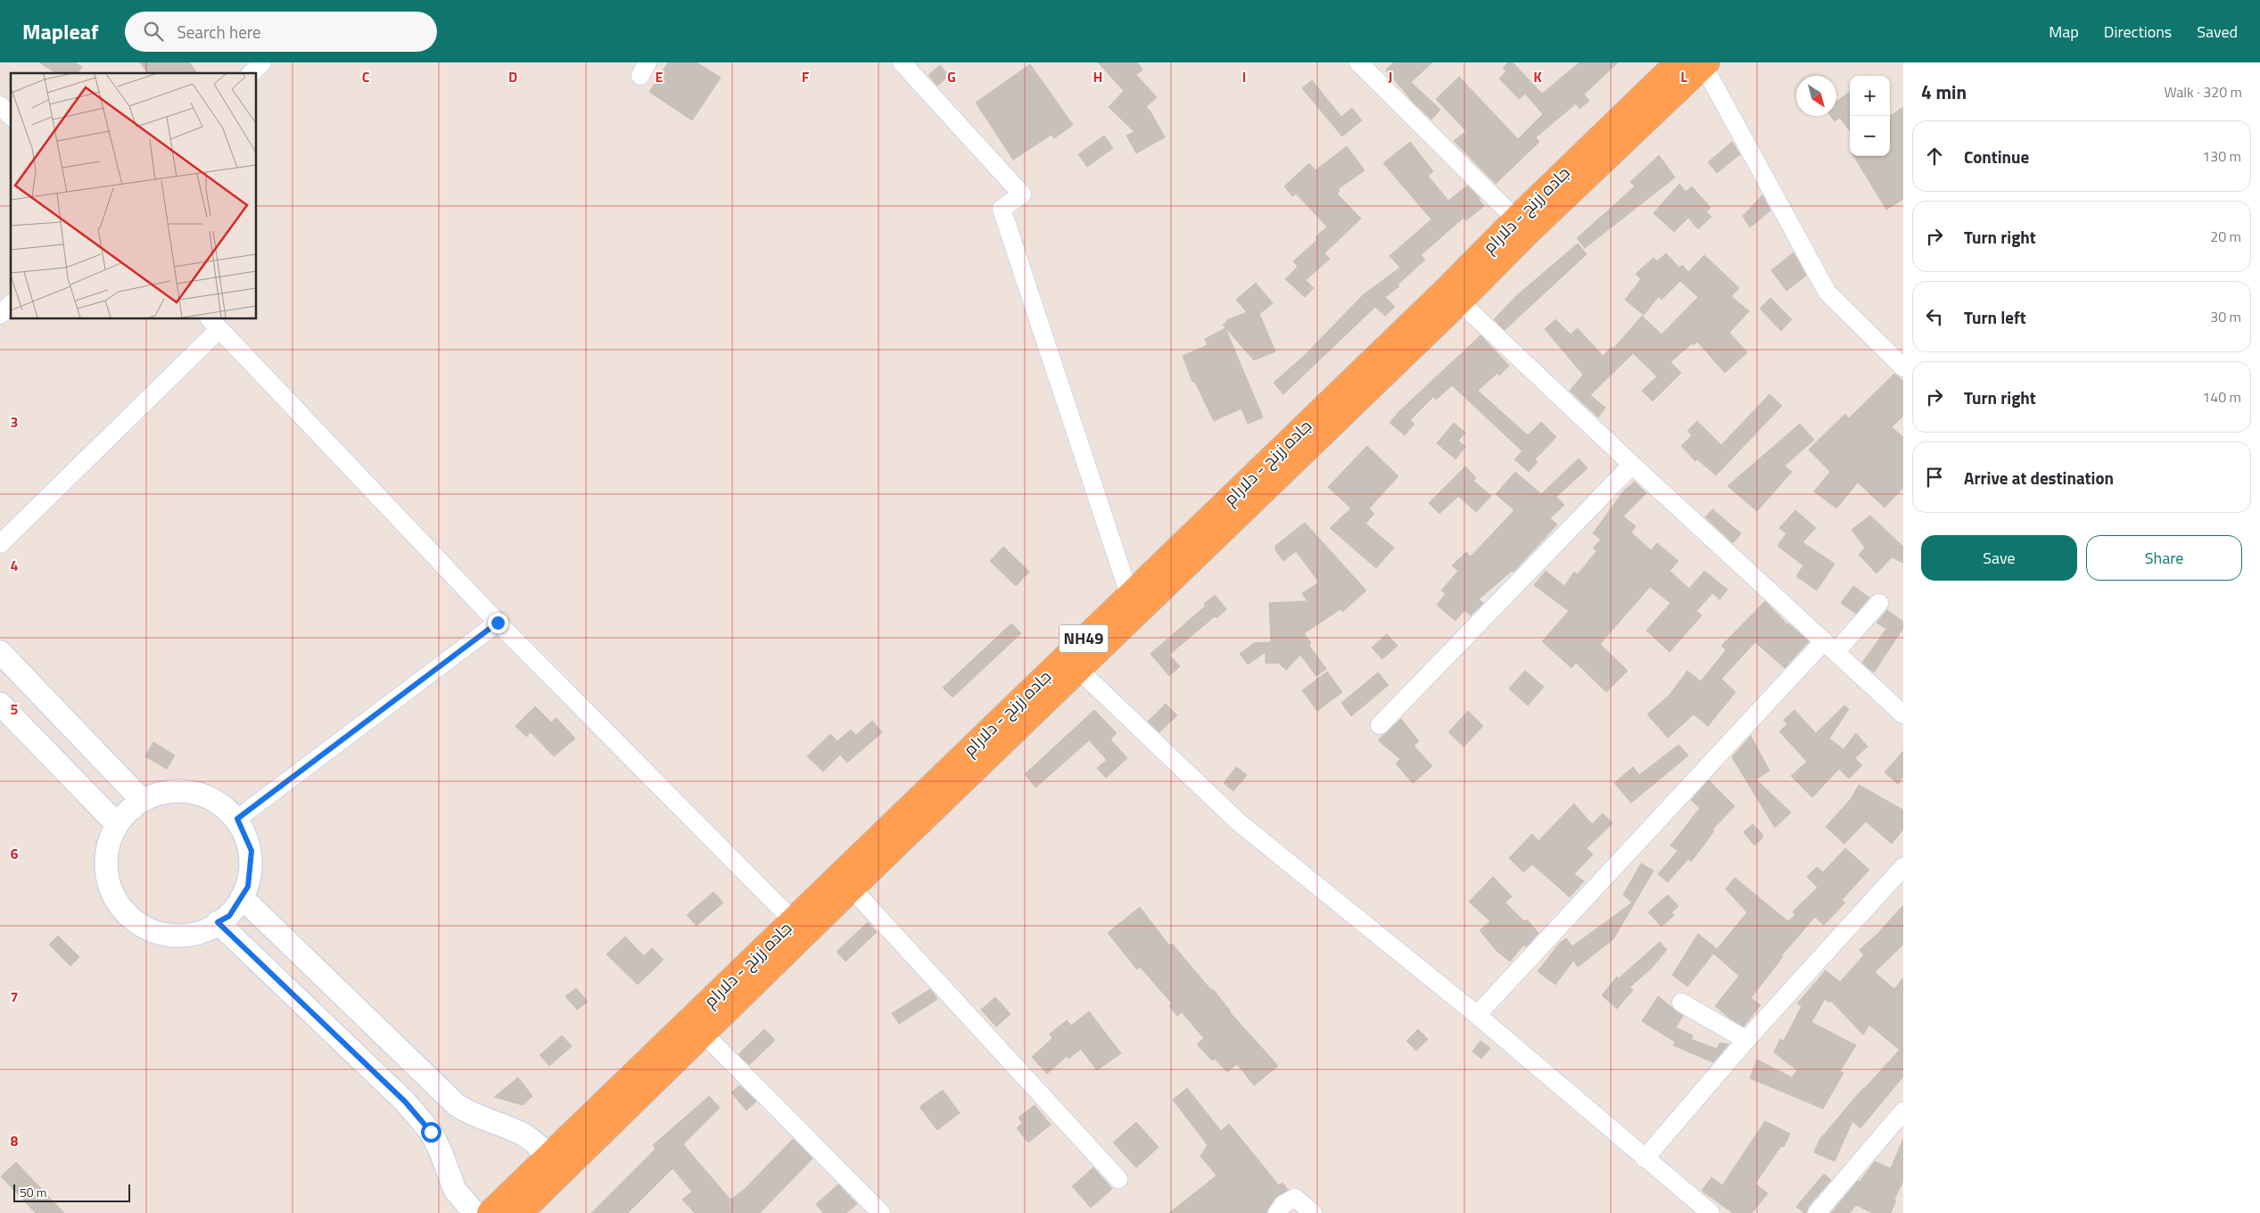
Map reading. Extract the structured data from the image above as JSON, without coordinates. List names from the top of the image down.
{
  "streets": {
    "highway": ["جاده زرنج - دلارام", "NH49"]
  },
  "scale_bar": "50 m",
  "north": "bottom right",
  "page": {
    "header": "Mapleaf",
    "search": "Search here",
    "nav": ["Map", "Directions", "Saved"],
    "heading": ["4 min", "Walk · 320 m"],
    "map_buttons": ["+", "−"],
    "list": [
      ["Continue", "130 m"],
      ["Turn right", "20 m"],
      ["Turn left", "30 m"],
      ["Turn right", "140 m"],
      "Arrive at destination"
    ],
    "buttons": ["Save", "Share"],
    "scale": "50 m"
  },
  "grid": {
    "columns": [
      "C",
      "D",
      "E",
      "F",
      "G",
      "H",
      "I",
      "J",
      "K",
      "L"
    ],
    "rows": [
      "3",
      "4",
      "5",
      "6",
      "7",
      "8"
    ]
  }
}
